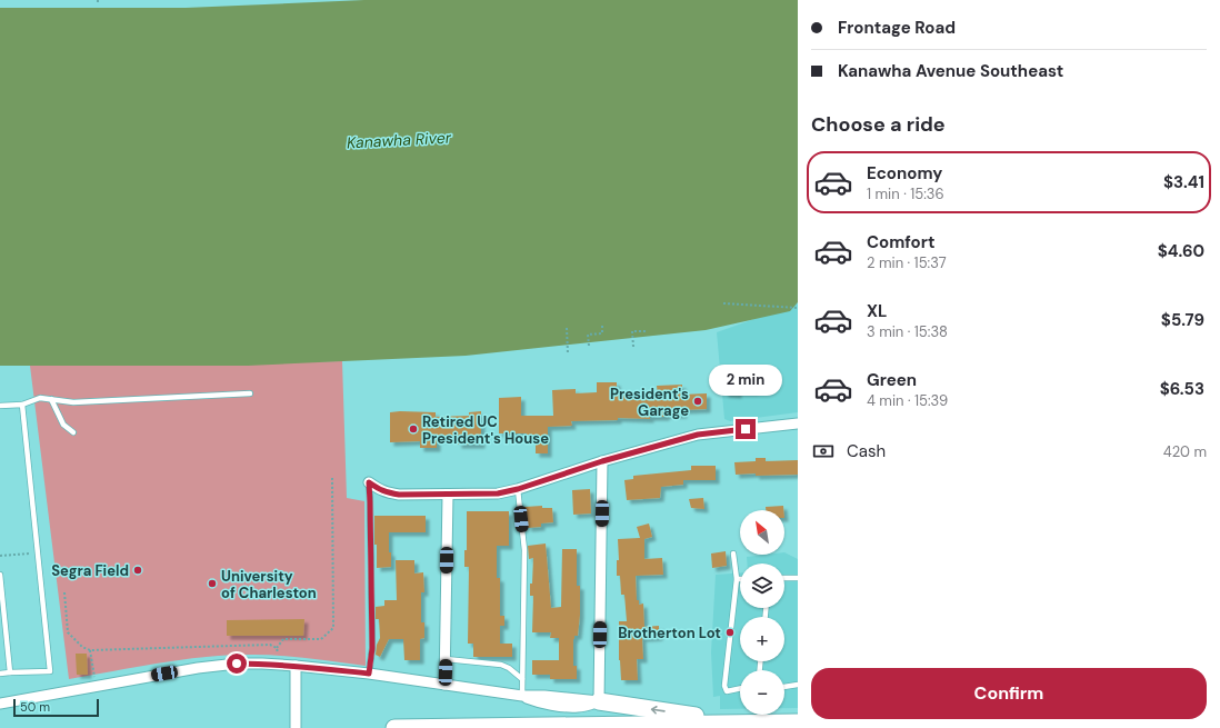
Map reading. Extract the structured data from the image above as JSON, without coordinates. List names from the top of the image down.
{
  "water": ["Kanawha River"],
  "places": [
    "President's Garage",
    "Retired UC President's House",
    "Segra Field",
    "University of Charleston",
    "Brotherton Lot"
  ],
  "scale_bar": "50 m",
  "north": "top left",
  "page": {
    "banner": ["Frontage Road", "Kanawha Avenue Southeast"],
    "heading": "Choose a ride",
    "list": [
      {
        "name": "Economy",
        "note": "1 min · 15:36",
        "value": "$3.41"
      },
      {
        "name": "Comfort",
        "note": "2 min · 15:37",
        "value": "$4.60"
      },
      {
        "name": "XL",
        "note": "3 min · 15:38",
        "value": "$5.79"
      },
      {
        "name": "Green",
        "note": "4 min · 15:39",
        "value": "$6.53"
      }
    ],
    "bubble": "2 min",
    "pay": ["Cash", "420 m"],
    "map_buttons": ["+", "−"],
    "buttons": "Confirm",
    "scale": "50 m"
  }
}
